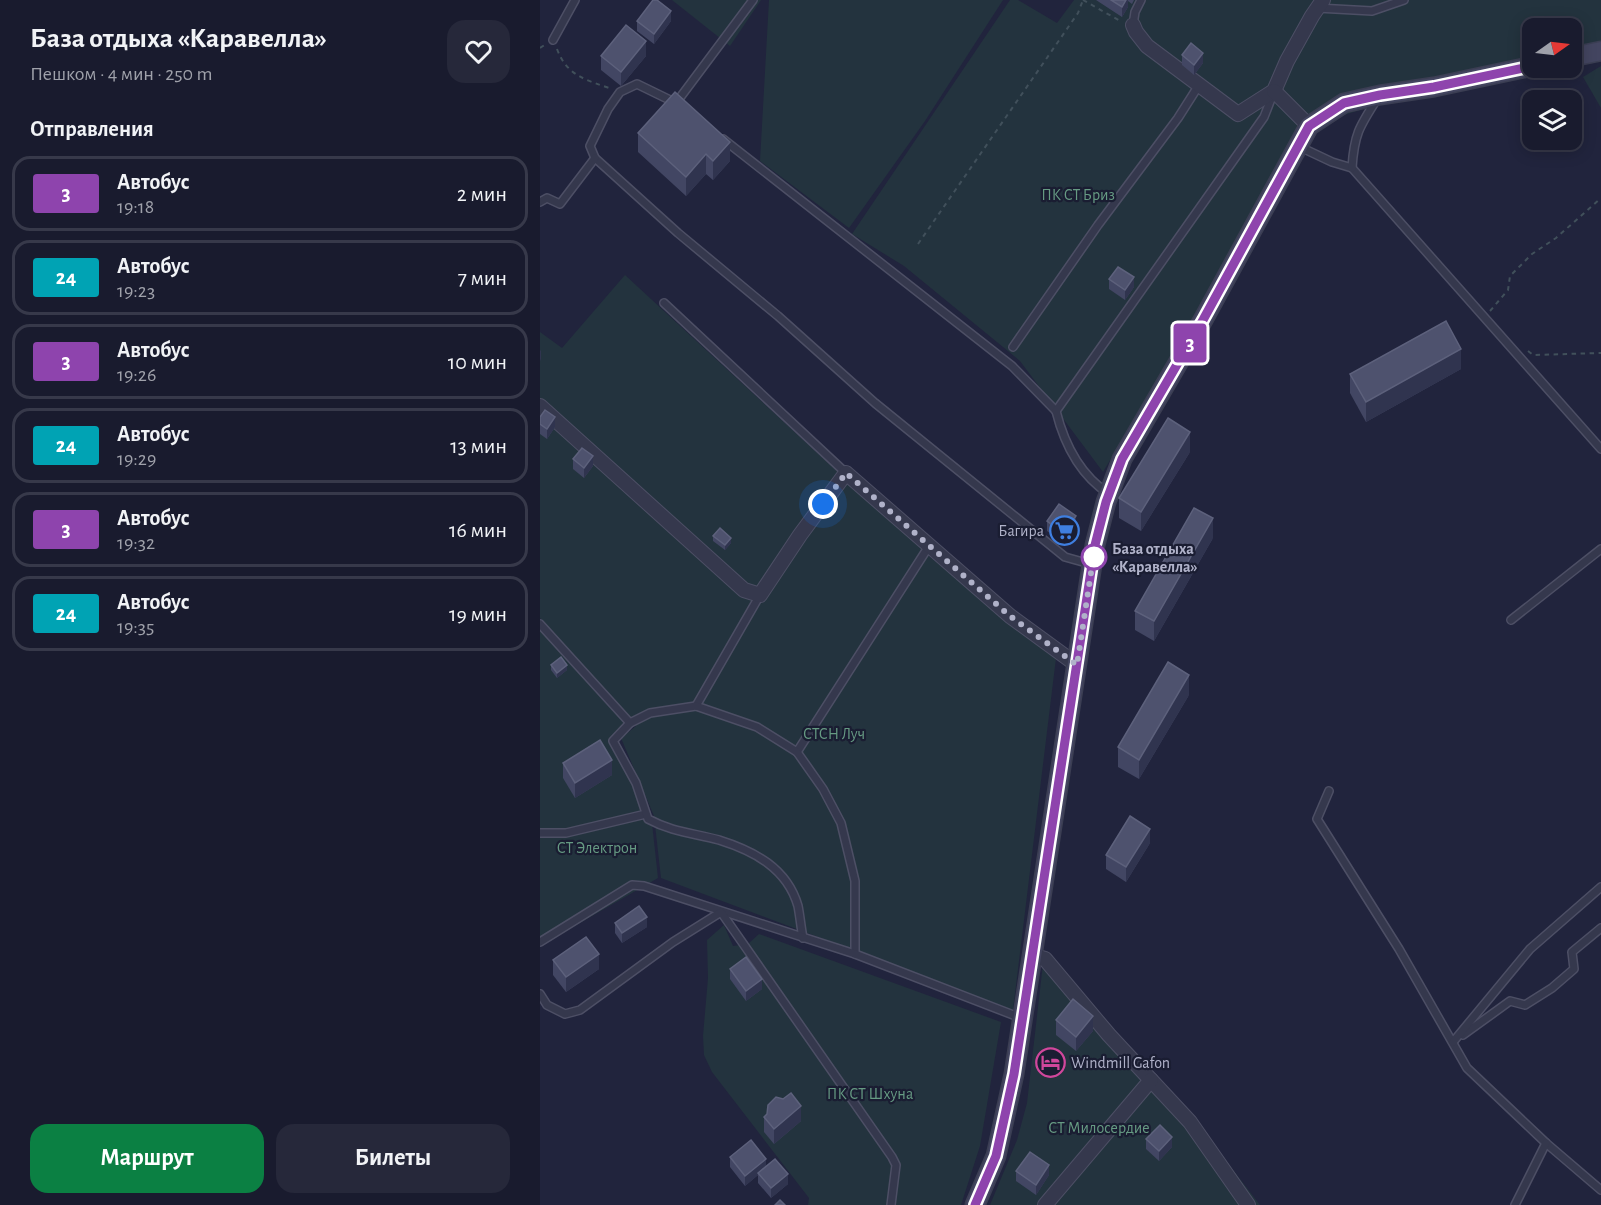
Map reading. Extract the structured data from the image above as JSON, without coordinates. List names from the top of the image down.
{
  "parks": [
    "ПК СТ Бриз",
    "СТСН Луч",
    "СТ Электрон",
    "ПК СТ Шхуна",
    "СТ Милосердие"
  ],
  "places": {
    "supermarket": ["Багира"],
    "other": ["База отдыха «Каравелла»"],
    "hotel": ["Windmill Gafon"]
  },
  "lines": ["bus line 3"],
  "north": "right",
  "page": {
    "heading": [
      ["База отдыха «Каравелла»", "Пешком · 4 мин · 250 m"],
      "Отправления"
    ],
    "on_map": "3",
    "list": [
      {
        "mark": "3",
        "name": "Автобус",
        "note": "19:18",
        "value": "2 мин"
      },
      {
        "mark": "24",
        "name": "Автобус",
        "note": "19:23",
        "value": "7 мин"
      },
      {
        "mark": "3",
        "name": "Автобус",
        "note": "19:26",
        "value": "10 мин"
      },
      {
        "mark": "24",
        "name": "Автобус",
        "note": "19:29",
        "value": "13 мин"
      },
      {
        "mark": "3",
        "name": "Автобус",
        "note": "19:32",
        "value": "16 мин"
      },
      {
        "mark": "24",
        "name": "Автобус",
        "note": "19:35",
        "value": "19 мин"
      }
    ],
    "buttons": ["Маршрут", "Билеты"]
  }
}
